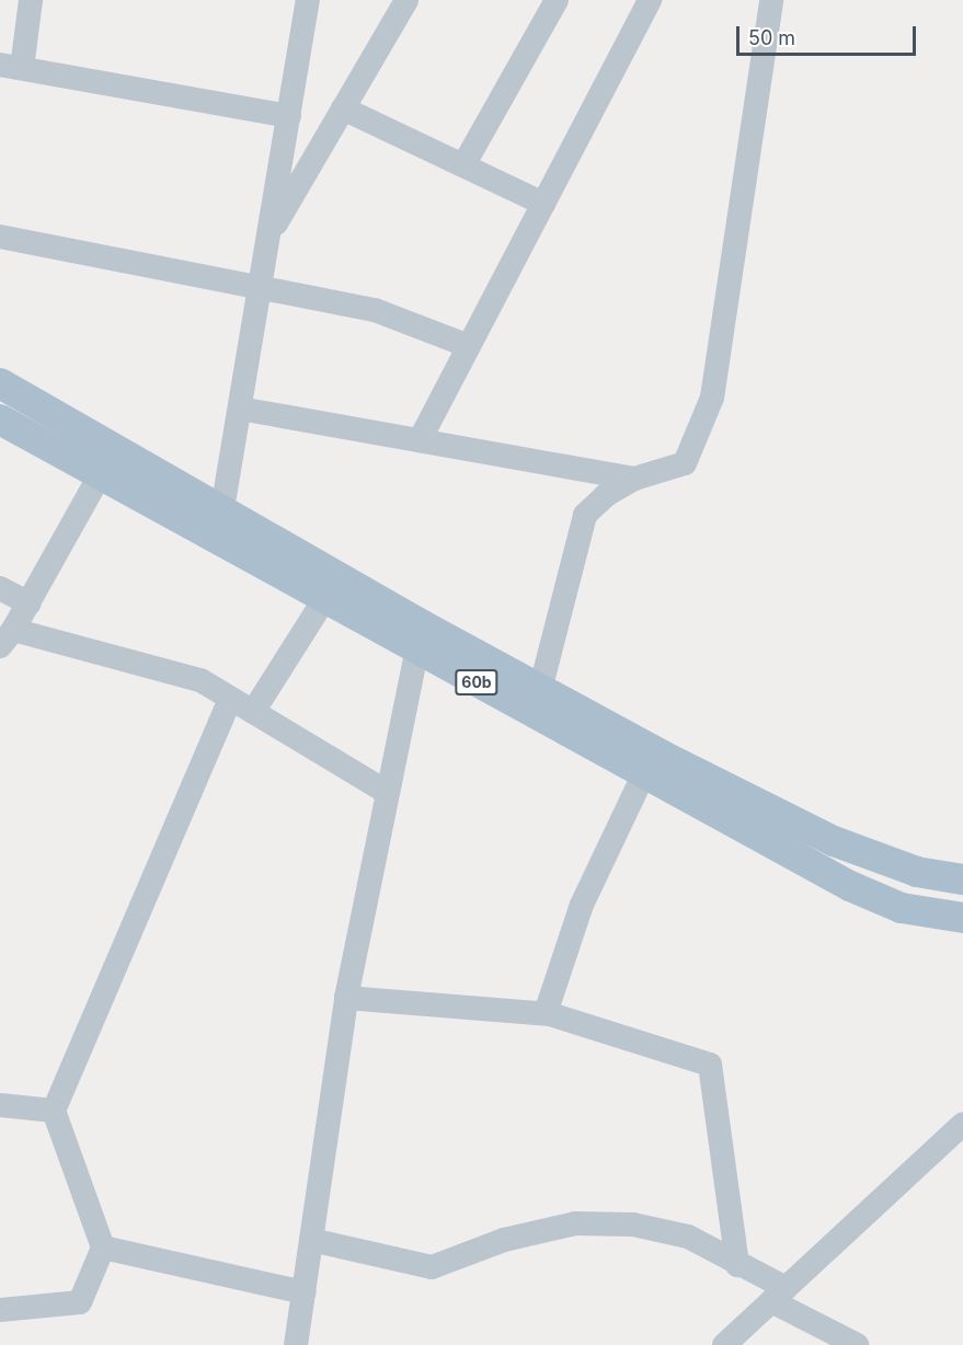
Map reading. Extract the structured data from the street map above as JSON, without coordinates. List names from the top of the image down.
{
  "streets": {
    "main road": ["60b"]
  },
  "scale_bar": "50 m"
}
